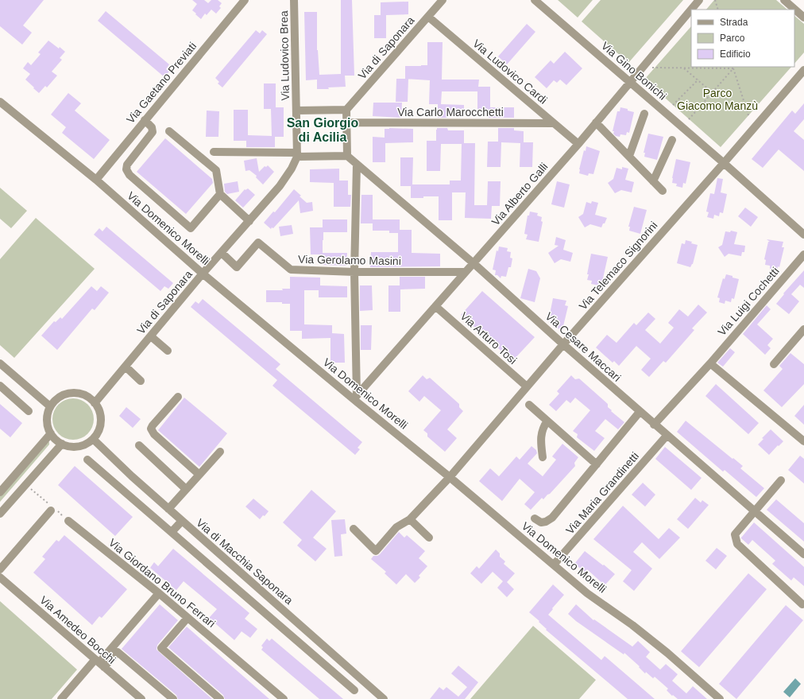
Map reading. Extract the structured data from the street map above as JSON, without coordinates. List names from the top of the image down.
{
  "streets": {
    "street": [
      "Via di Saponara",
      "Via Ludovico Brea",
      "Via Gino Bonichi",
      "Via Ludovico Cardi",
      "Via Gaetano Previati",
      "Via Carlo Marocchetti",
      "Via Alberto Galli",
      "Via Domenico Morelli",
      "Via Gerolamo Masini",
      "Via Telemaco Signorini",
      "Via Luigi Cochetti",
      "Via Arturo Tosi",
      "Via Cesare Maccari",
      "Via Maria Grandinetti",
      "Via di Macchia Saponara",
      "Via Giordano Bruno Ferrari",
      "Via Amedeo Bocchi"
    ]
  },
  "crossings": [
    ["Via di Saponara", "Via Ludovico Brea"],
    ["Via di Saponara", "Via Ludovico Cardi"],
    ["Via di Saponara", "Via Domenico Morelli"],
    ["Via di Saponara", "Via Gerolamo Masini"],
    ["Via di Saponara", "Via di Macchia Saponara"],
    ["Via Gino Bonichi", "Via Alberto Galli"],
    ["Via Gino Bonichi", "Via Telemaco Signorini"],
    ["Via Ludovico Cardi", "Via Carlo Marocchetti"],
    ["Via Ludovico Cardi", "Via Alberto Galli"],
    ["Via Gaetano Previati", "Via Domenico Morelli"],
    ["Via Alberto Galli", "Via Domenico Morelli"],
    ["Via Alberto Galli", "Via Gerolamo Masini"],
    ["Via Alberto Galli", "Via Arturo Tosi"],
    ["Via Alberto Galli", "Via Cesare Maccari"],
    ["Via Domenico Morelli", "Via Telemaco Signorini"],
    ["Via Domenico Morelli", "Via Maria Grandinetti"],
    ["Via Telemaco Signorini", "Via Arturo Tosi"],
    ["Via Telemaco Signorini", "Via Cesare Maccari"],
    ["Via Luigi Cochetti", "Via Cesare Maccari"],
    ["Via Cesare Maccari", "Via Maria Grandinetti"]
  ],
  "districts": ["San Giorgio di Acilia"],
  "parks": ["Parco Giacomo Manzù"],
  "legend": ["Strada", "Parco", "Edificio"]
}
